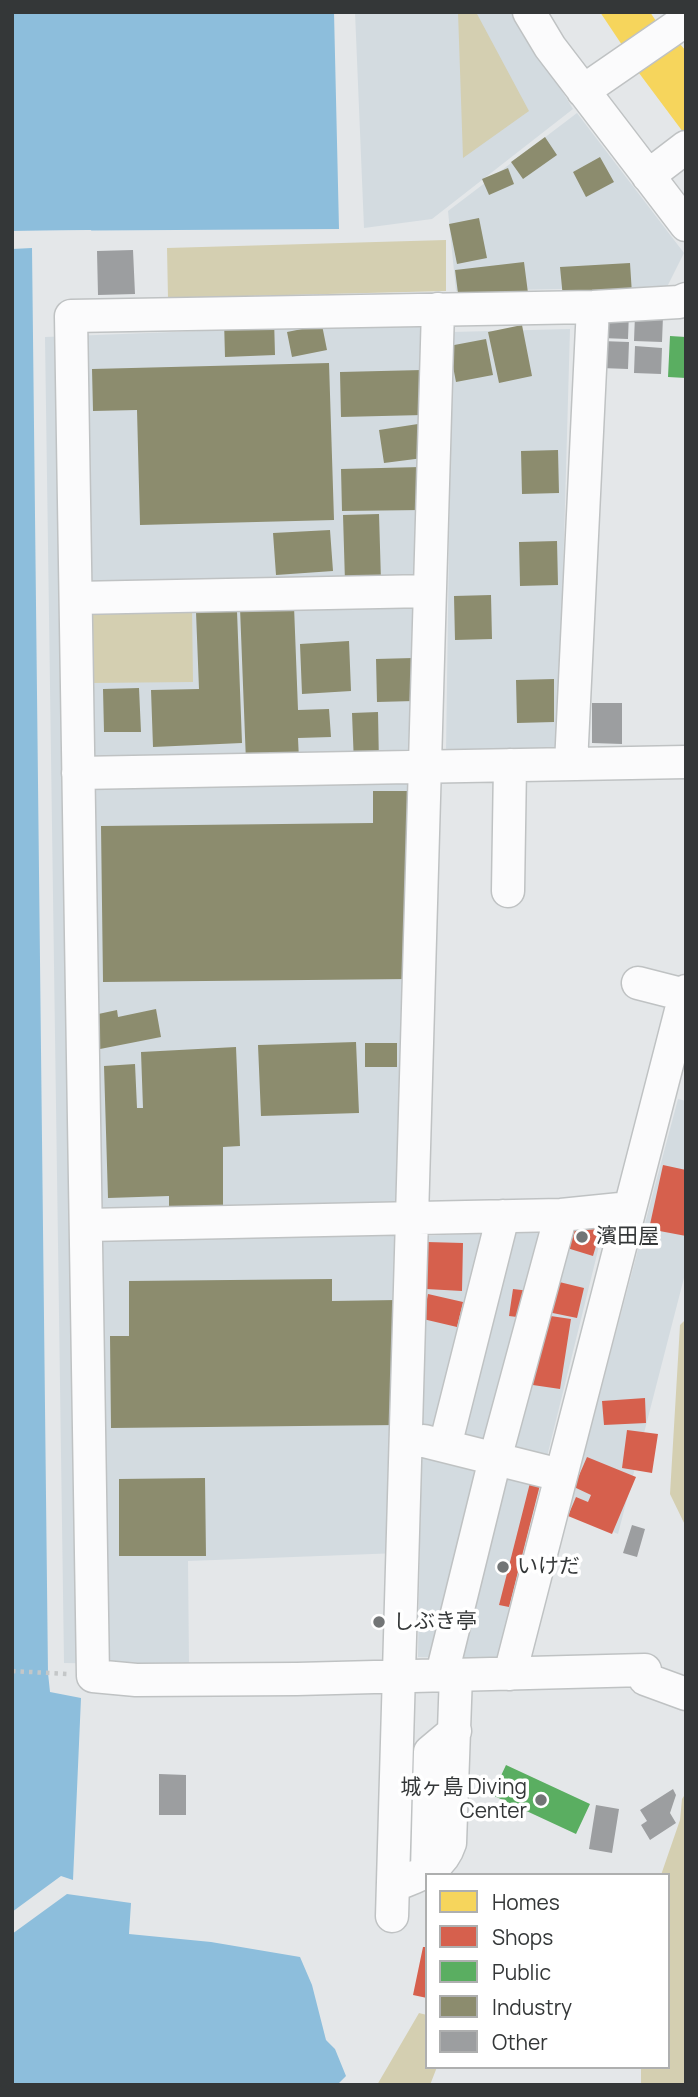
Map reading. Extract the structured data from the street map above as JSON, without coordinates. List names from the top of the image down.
{
  "places": [
    "濱田屋",
    "いけだ",
    "しぶき亭",
    "城ヶ島 Diving Center"
  ],
  "legend": [
    "Homes",
    "Shops",
    "Public",
    "Industry",
    "Other"
  ]
}
